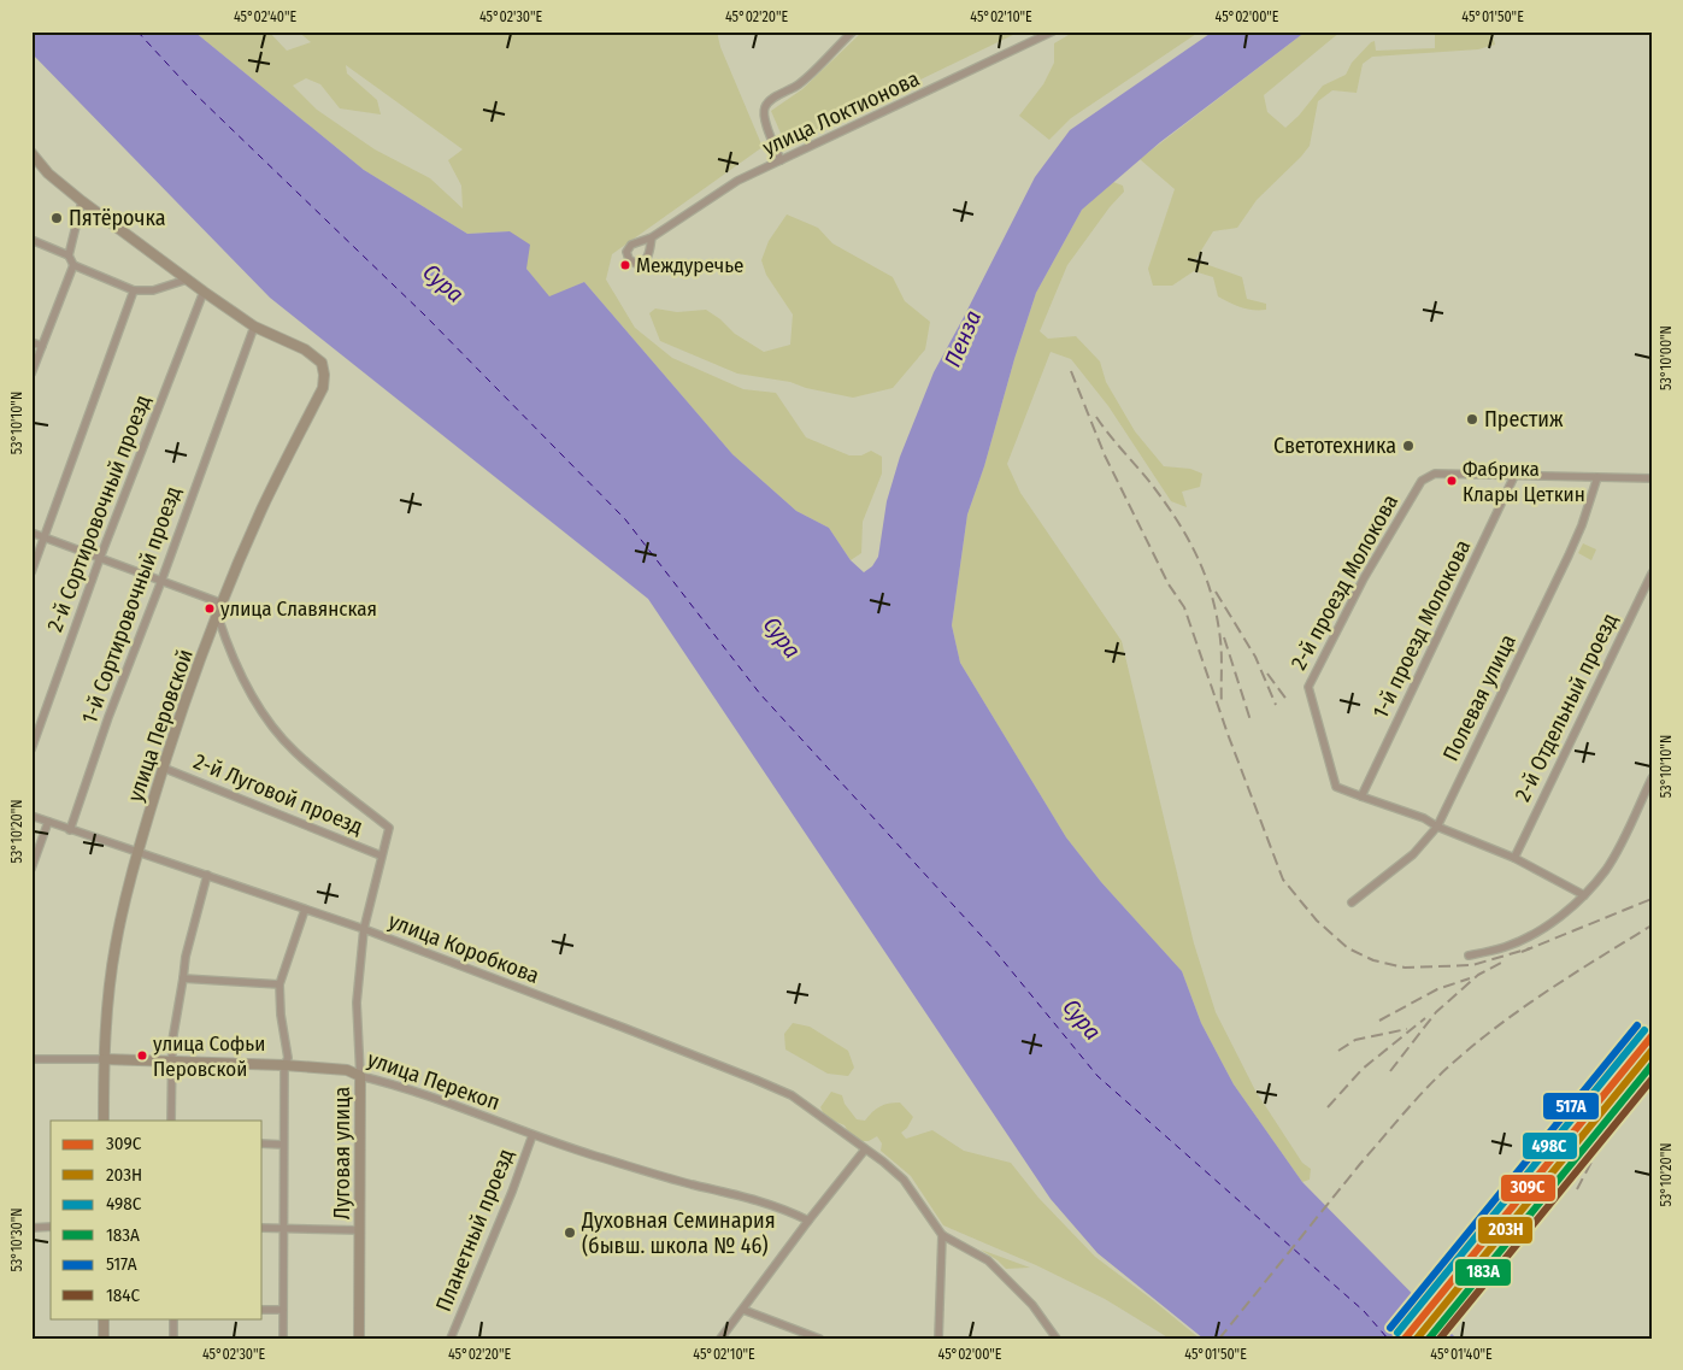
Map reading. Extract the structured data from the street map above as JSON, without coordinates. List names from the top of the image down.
{
  "streets": {
    "main road": ["улица Перовской", "улица Перекоп", "Луговая улица"],
    "street": [
      "улица Локтионова",
      "2-й Сортировочный проезд",
      "2-й проезд Молокова",
      "1-й Сортировочный проезд",
      "1-й проезд Молокова",
      "Полевая улица",
      "2-й Отдельный проезд",
      "2-й Луговой проезд",
      "улица Коробкова",
      "Планетный проезд"
    ]
  },
  "crossings": [
    ["2-й проезд Молокова", "1-й проезд Молокова"],
    ["1-й Сортировочный проезд", "улица Перовской"],
    ["1-й Сортировочный проезд", "улица Коробкова"],
    ["улица Перовской", "2-й Луговой проезд"],
    ["улица Перовской", "улица Коробкова"],
    ["улица Перовской", "улица Перекоп"],
    ["улица Перовской", "Луговая улица"],
    ["2-й Луговой проезд", "Луговая улица"],
    ["улица Коробкова", "Луговая улица"],
    ["улица Перекоп", "Луговая улица"],
    ["улица Перекоп", "Планетный проезд"]
  ],
  "water": ["Сура", "Пенза"],
  "places": [
    "Пятёрочка",
    "Междуречье",
    "Престиж",
    "Светотехника",
    "Фабрика Клары Цеткин",
    "улица Славянская",
    "улица Софьи Перовской",
    "Духовная Семинария (бывш. школа № 46)"
  ],
  "lines": [
    "transit line 517А",
    "transit line 498С",
    "transit line 309С",
    "transit line 203Н",
    "transit line 183А",
    "transit line 184С"
  ],
  "legend": [
    "309С",
    "203Н",
    "498С",
    "183А",
    "517А",
    "184С"
  ],
  "coordinates": [
    "45°02'40\"E",
    "45°02'30\"E",
    "45°02'20\"E",
    "45°02'10\"E",
    "45°02'00\"E",
    "45°01'50\"E",
    "53°10'00\"N",
    "53°10'10\"N",
    "53°10'20\"N",
    "53°10'30\"N",
    "45°01'40\"E"
  ]
}
